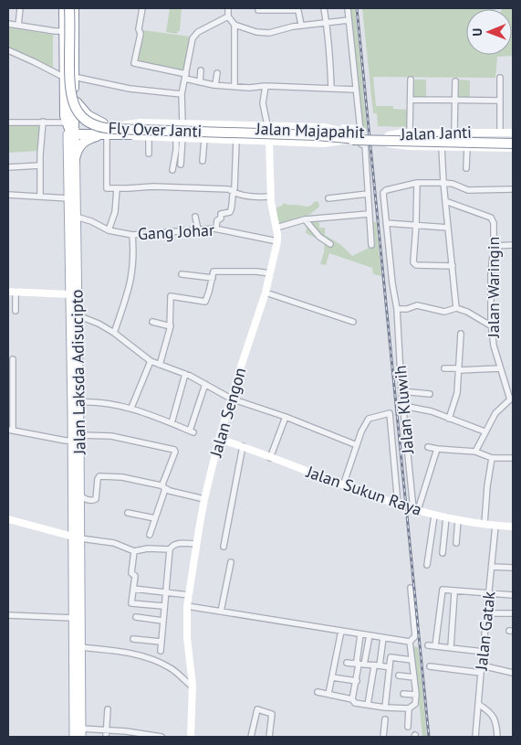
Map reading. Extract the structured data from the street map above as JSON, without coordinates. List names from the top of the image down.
{
  "streets": {
    "highway": ["Fly Over Janti", "Jalan Majapahit", "Jalan Laksda Adisucipto"],
    "street": [
      "Jalan Janti",
      "Gang Johar",
      "Jalan Waringin",
      "Jalan Kluwih",
      "Jalan Sengon",
      "Jalan Sukun Raya",
      "Jalan Gatak"
    ]
  },
  "crossings": [
    ["Fly Over Janti", "Jalan Majapahit"],
    ["Jalan Majapahit", "Jalan Laksda Adisucipto"],
    ["Gang Johar", "Jalan Laksda Adisucipto"],
    ["Gang Johar", "Jalan Sengon"],
    ["Jalan Kluwih", "Jalan Sukun Raya"],
    ["Jalan Sengon", "Jalan Sukun Raya"],
    ["Jalan Sukun Raya", "Jalan Gatak"]
  ],
  "north": "left"
}
